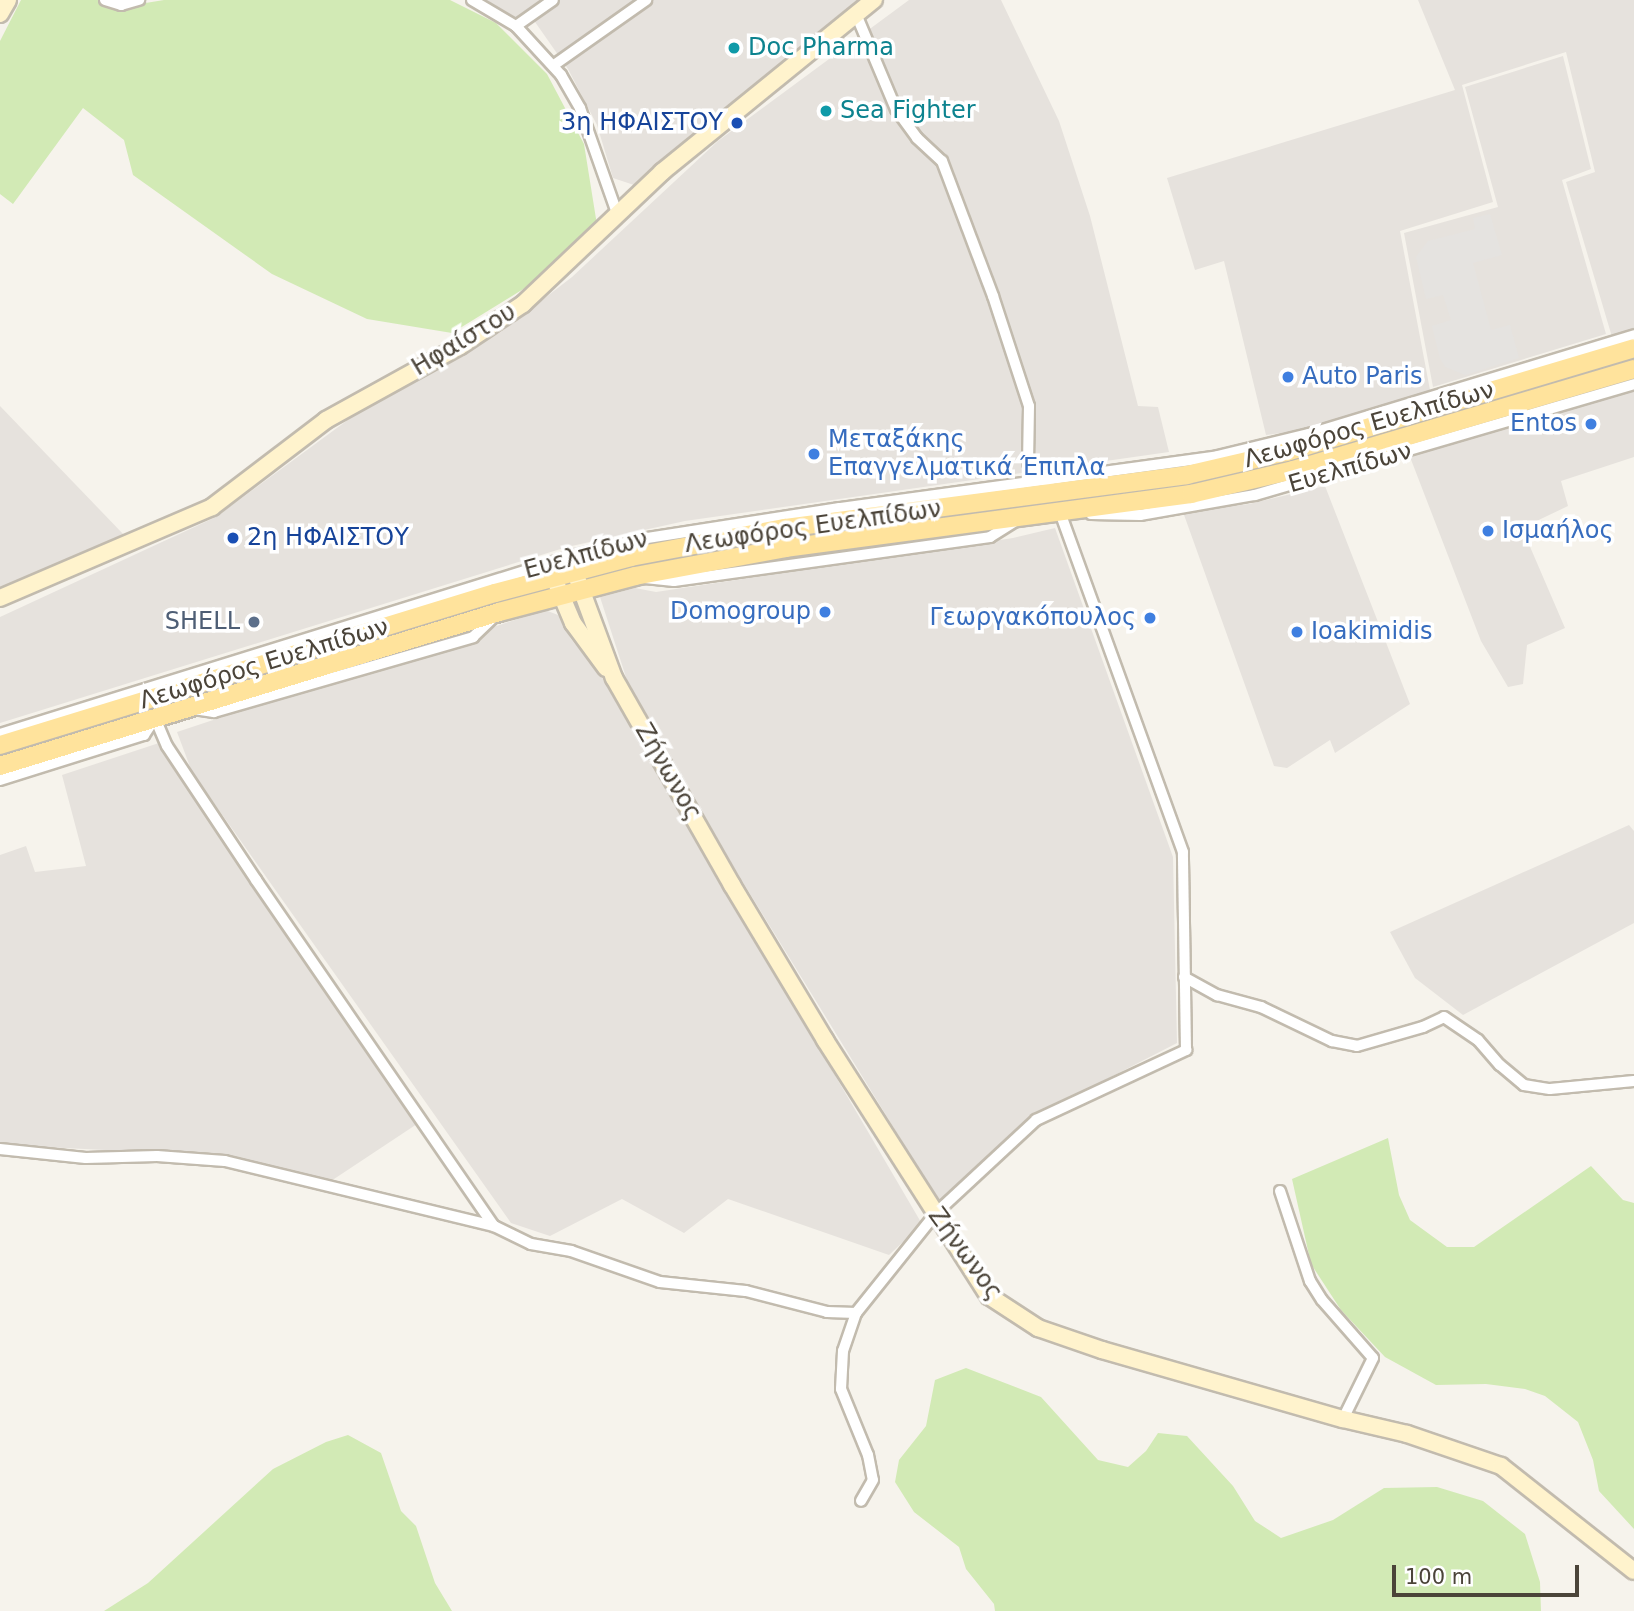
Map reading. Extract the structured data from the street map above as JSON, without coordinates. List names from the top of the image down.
{
  "streets": {
    "main road": ["Λεωφόρος Ευελπίδων"],
    "street": ["Ηφαίστου", "Ευελπίδων", "Ζήνωνος"]
  },
  "crossings": [
    ["Λεωφόρος Ευελπίδων", "Ευελπίδων"]
  ],
  "places": [
    "Doc Pharma",
    "Sea Fighter",
    "3η ΗΦΑΙΣΤΟΥ",
    "Auto Paris",
    "Entos",
    "Μεταξάκης Επαγγελματικά Έπιπλα",
    "Ισμαήλος",
    "2η ΗΦΑΙΣΤΟΥ",
    "Domogroup",
    "Γεωργακόπουλος",
    "SHELL",
    "Ioakimidis"
  ],
  "scale_bar": "100 m"
}
